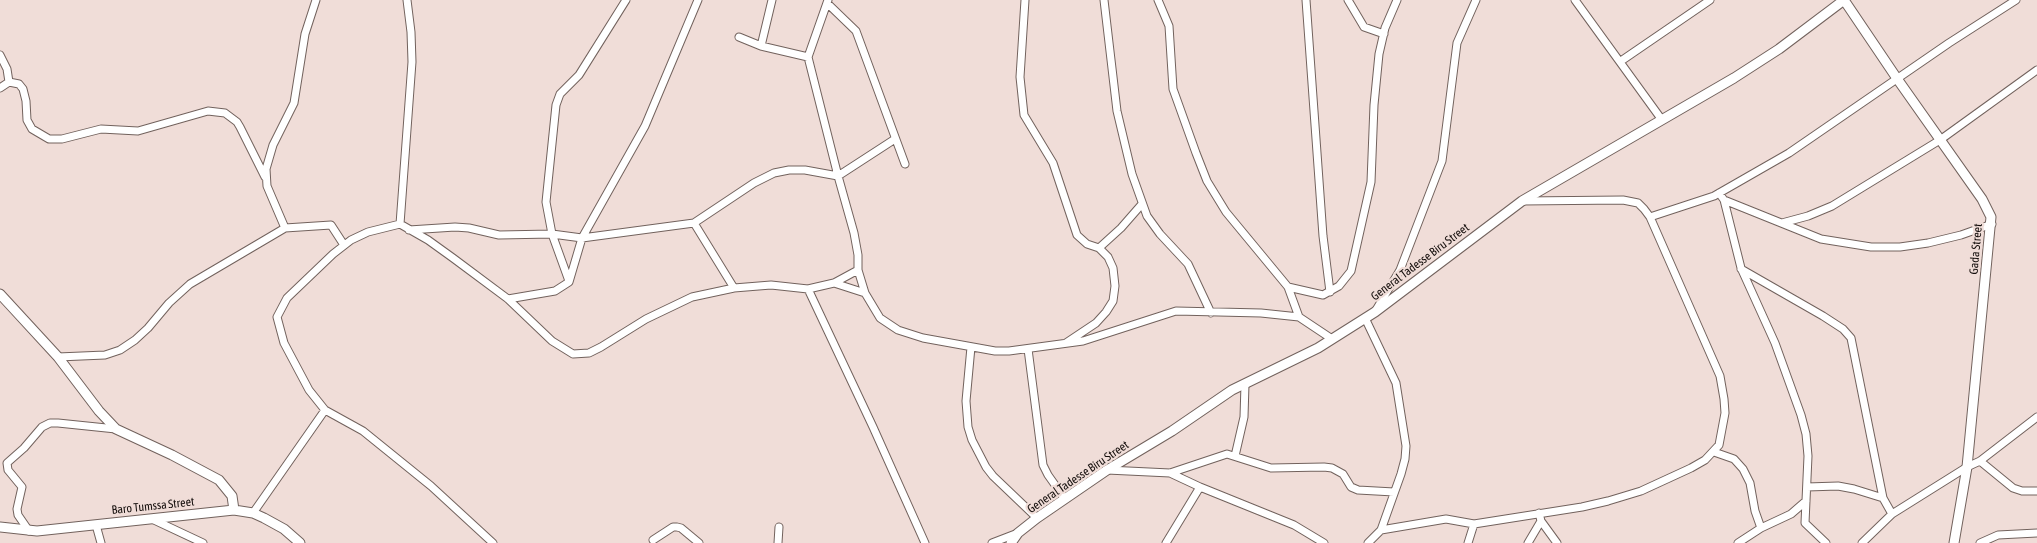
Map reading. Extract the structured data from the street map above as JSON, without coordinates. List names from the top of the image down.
{
  "streets": {
    "street": ["Gada Street", "General Tadesse Biru Street", "Baro Tumssa Street"]
  },
  "crossings": [
    ["Gada Street", "General Tadesse Biru Street"]
  ]
}
